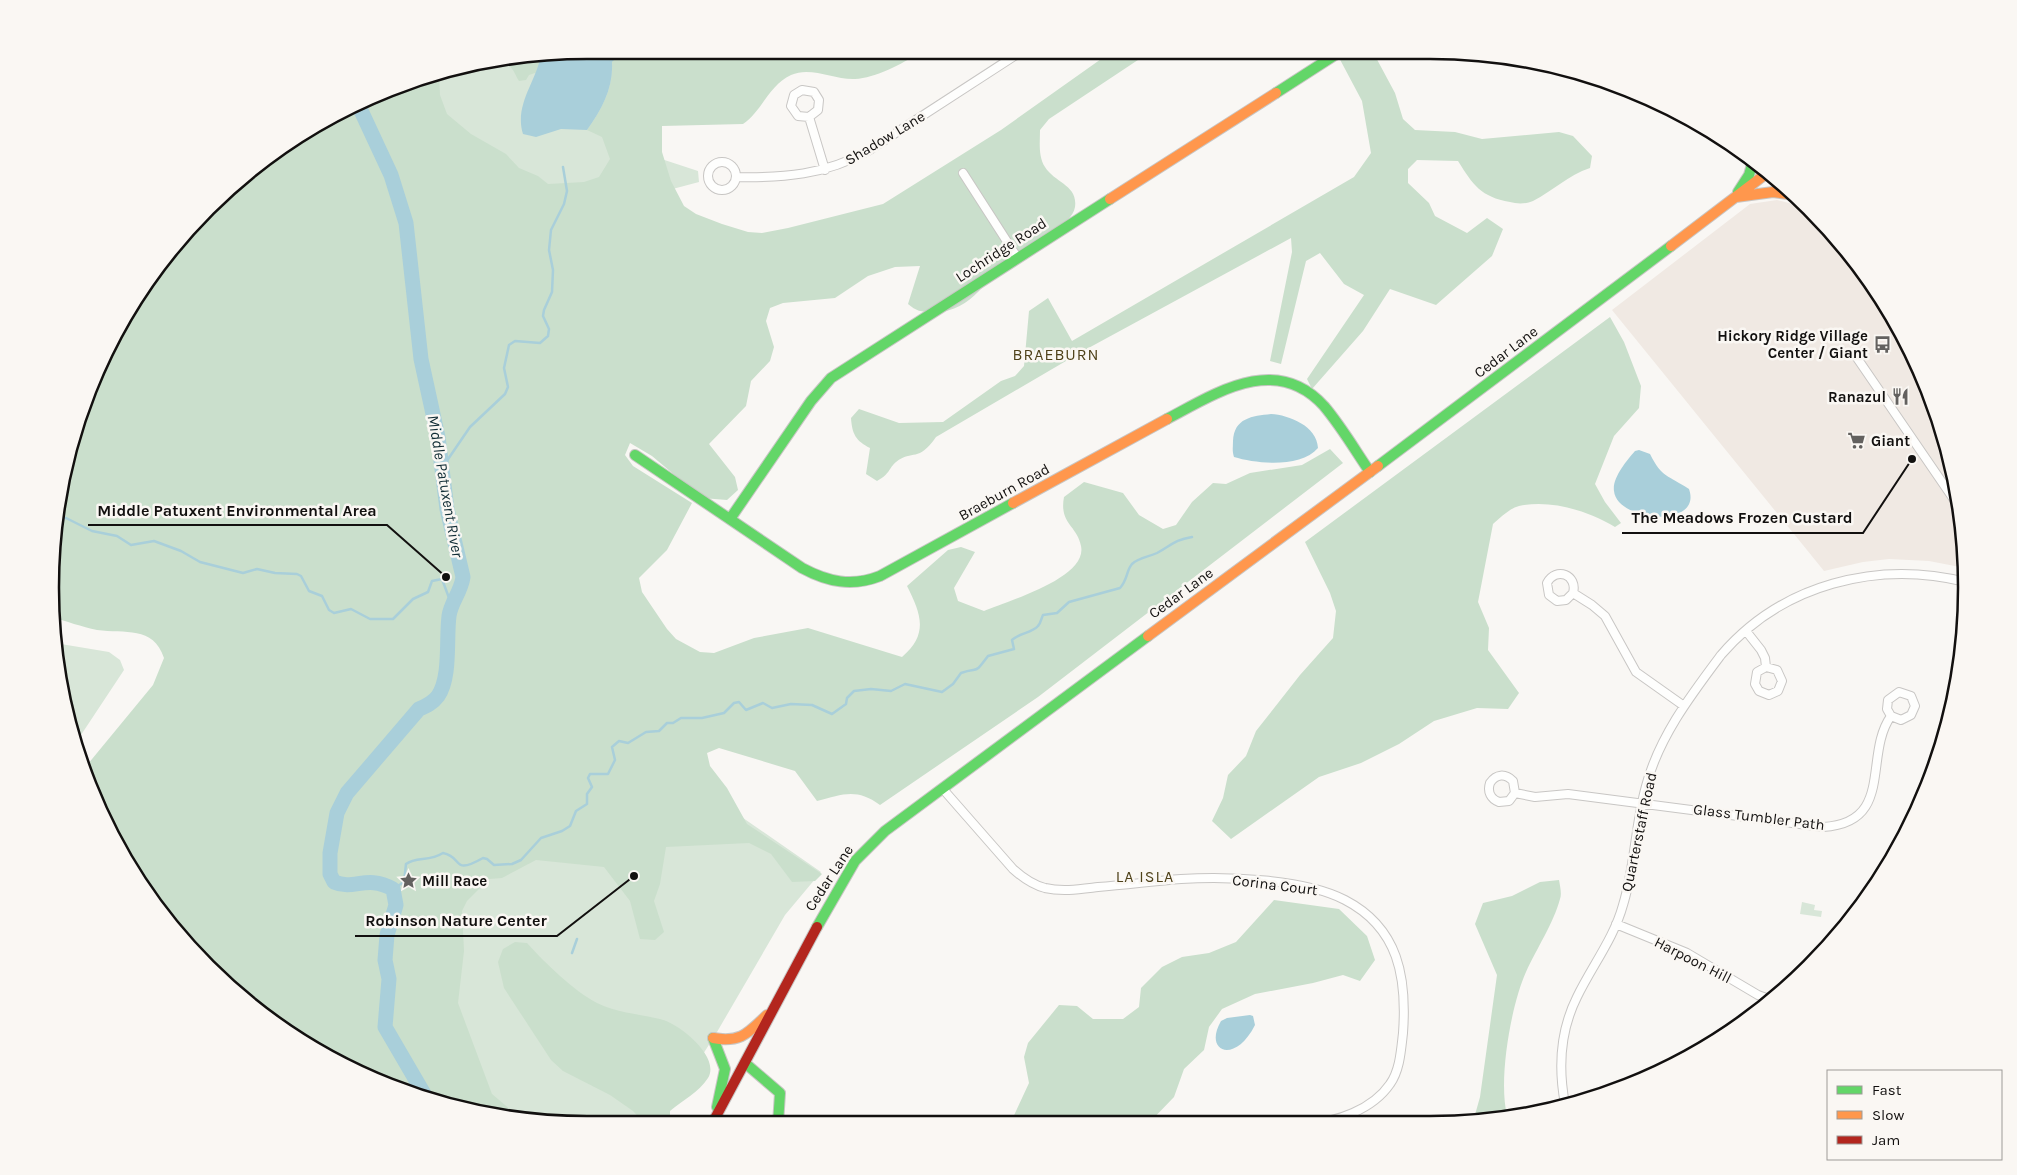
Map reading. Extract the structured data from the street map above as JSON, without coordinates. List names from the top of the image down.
{
  "streets": {
    "street": [
      "Shadow Lane",
      "Lochridge Road",
      "Cedar Lane",
      "Braeburn Road",
      "Glass Tumbler Path",
      "Quarterstaff Road",
      "Corina Court",
      "Harpoon Hill"
    ]
  },
  "crossings": [
    ["Lochridge Road", "Braeburn Road"],
    ["Cedar Lane", "Braeburn Road"],
    ["Cedar Lane", "Corina Court"],
    ["Glass Tumbler Path", "Quarterstaff Road"],
    ["Quarterstaff Road", "Harpoon Hill"]
  ],
  "districts": ["BRAEBURN", "LA ISLA"],
  "water": ["Middle Patuxent River"],
  "places": {
    "bus stop": ["Hickory Ridge Village Center / Giant"],
    "restaurant": ["Ranazul"],
    "supermarket": ["Giant"],
    "other": ["The Meadows Frozen Custard", "Middle Patuxent Environmental Area", "Robinson Nature Center"],
    "place": ["Mill Race"]
  },
  "legend": ["Fast", "Slow", "Jam"]
}
